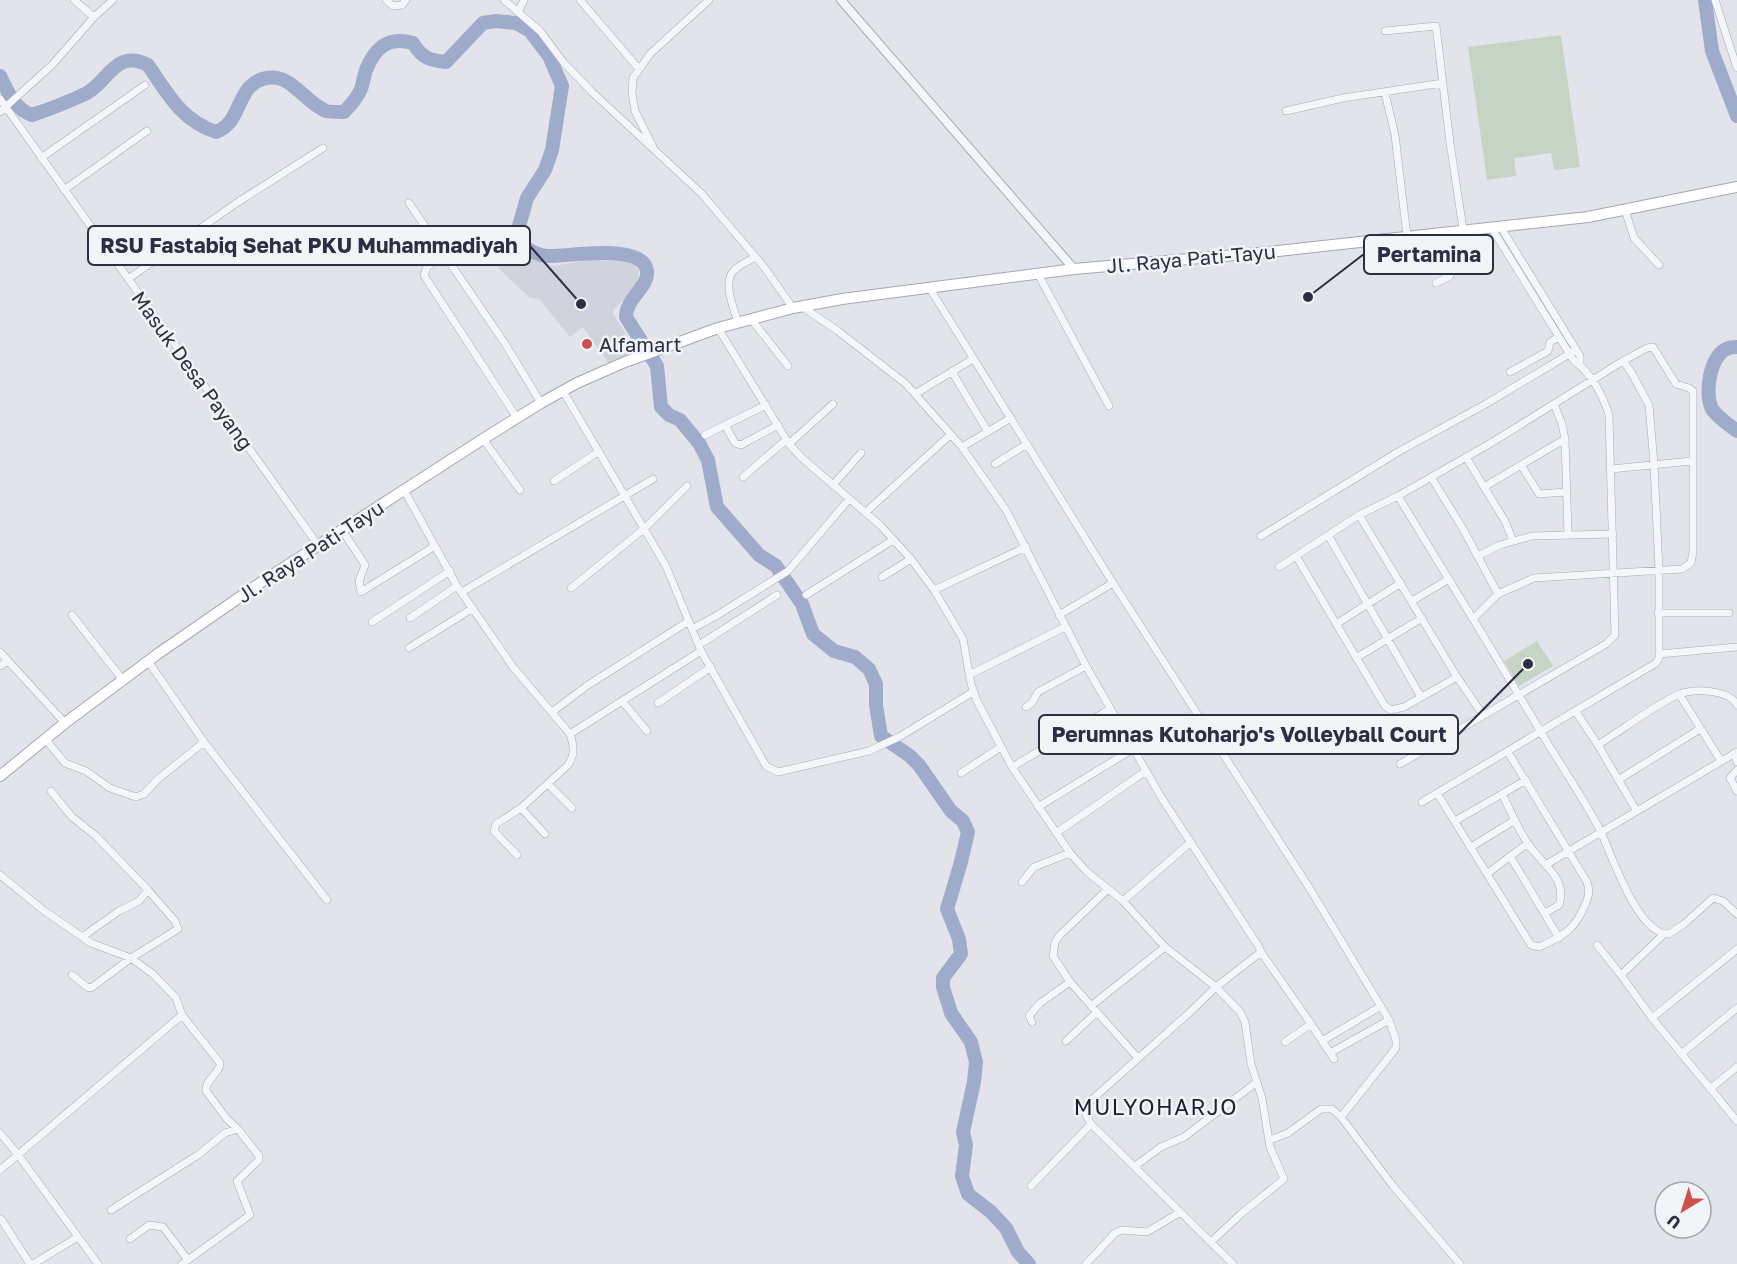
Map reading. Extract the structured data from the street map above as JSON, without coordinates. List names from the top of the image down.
{
  "streets": {
    "main road": ["Jl. Raya Pati-Tayu"],
    "street": ["Masuk Desa Payang"]
  },
  "crossings": [
    ["Jl. Raya Pati-Tayu", "Masuk Desa Payang"]
  ],
  "districts": ["MULYOHARJO"],
  "places": [
    "Pertamina",
    "RSU Fastabiq Sehat PKU Muhammadiyah",
    "Alfamart",
    "Perumnas Kutoharjo's Volleyball Court"
  ],
  "north": "bottom left"
}
